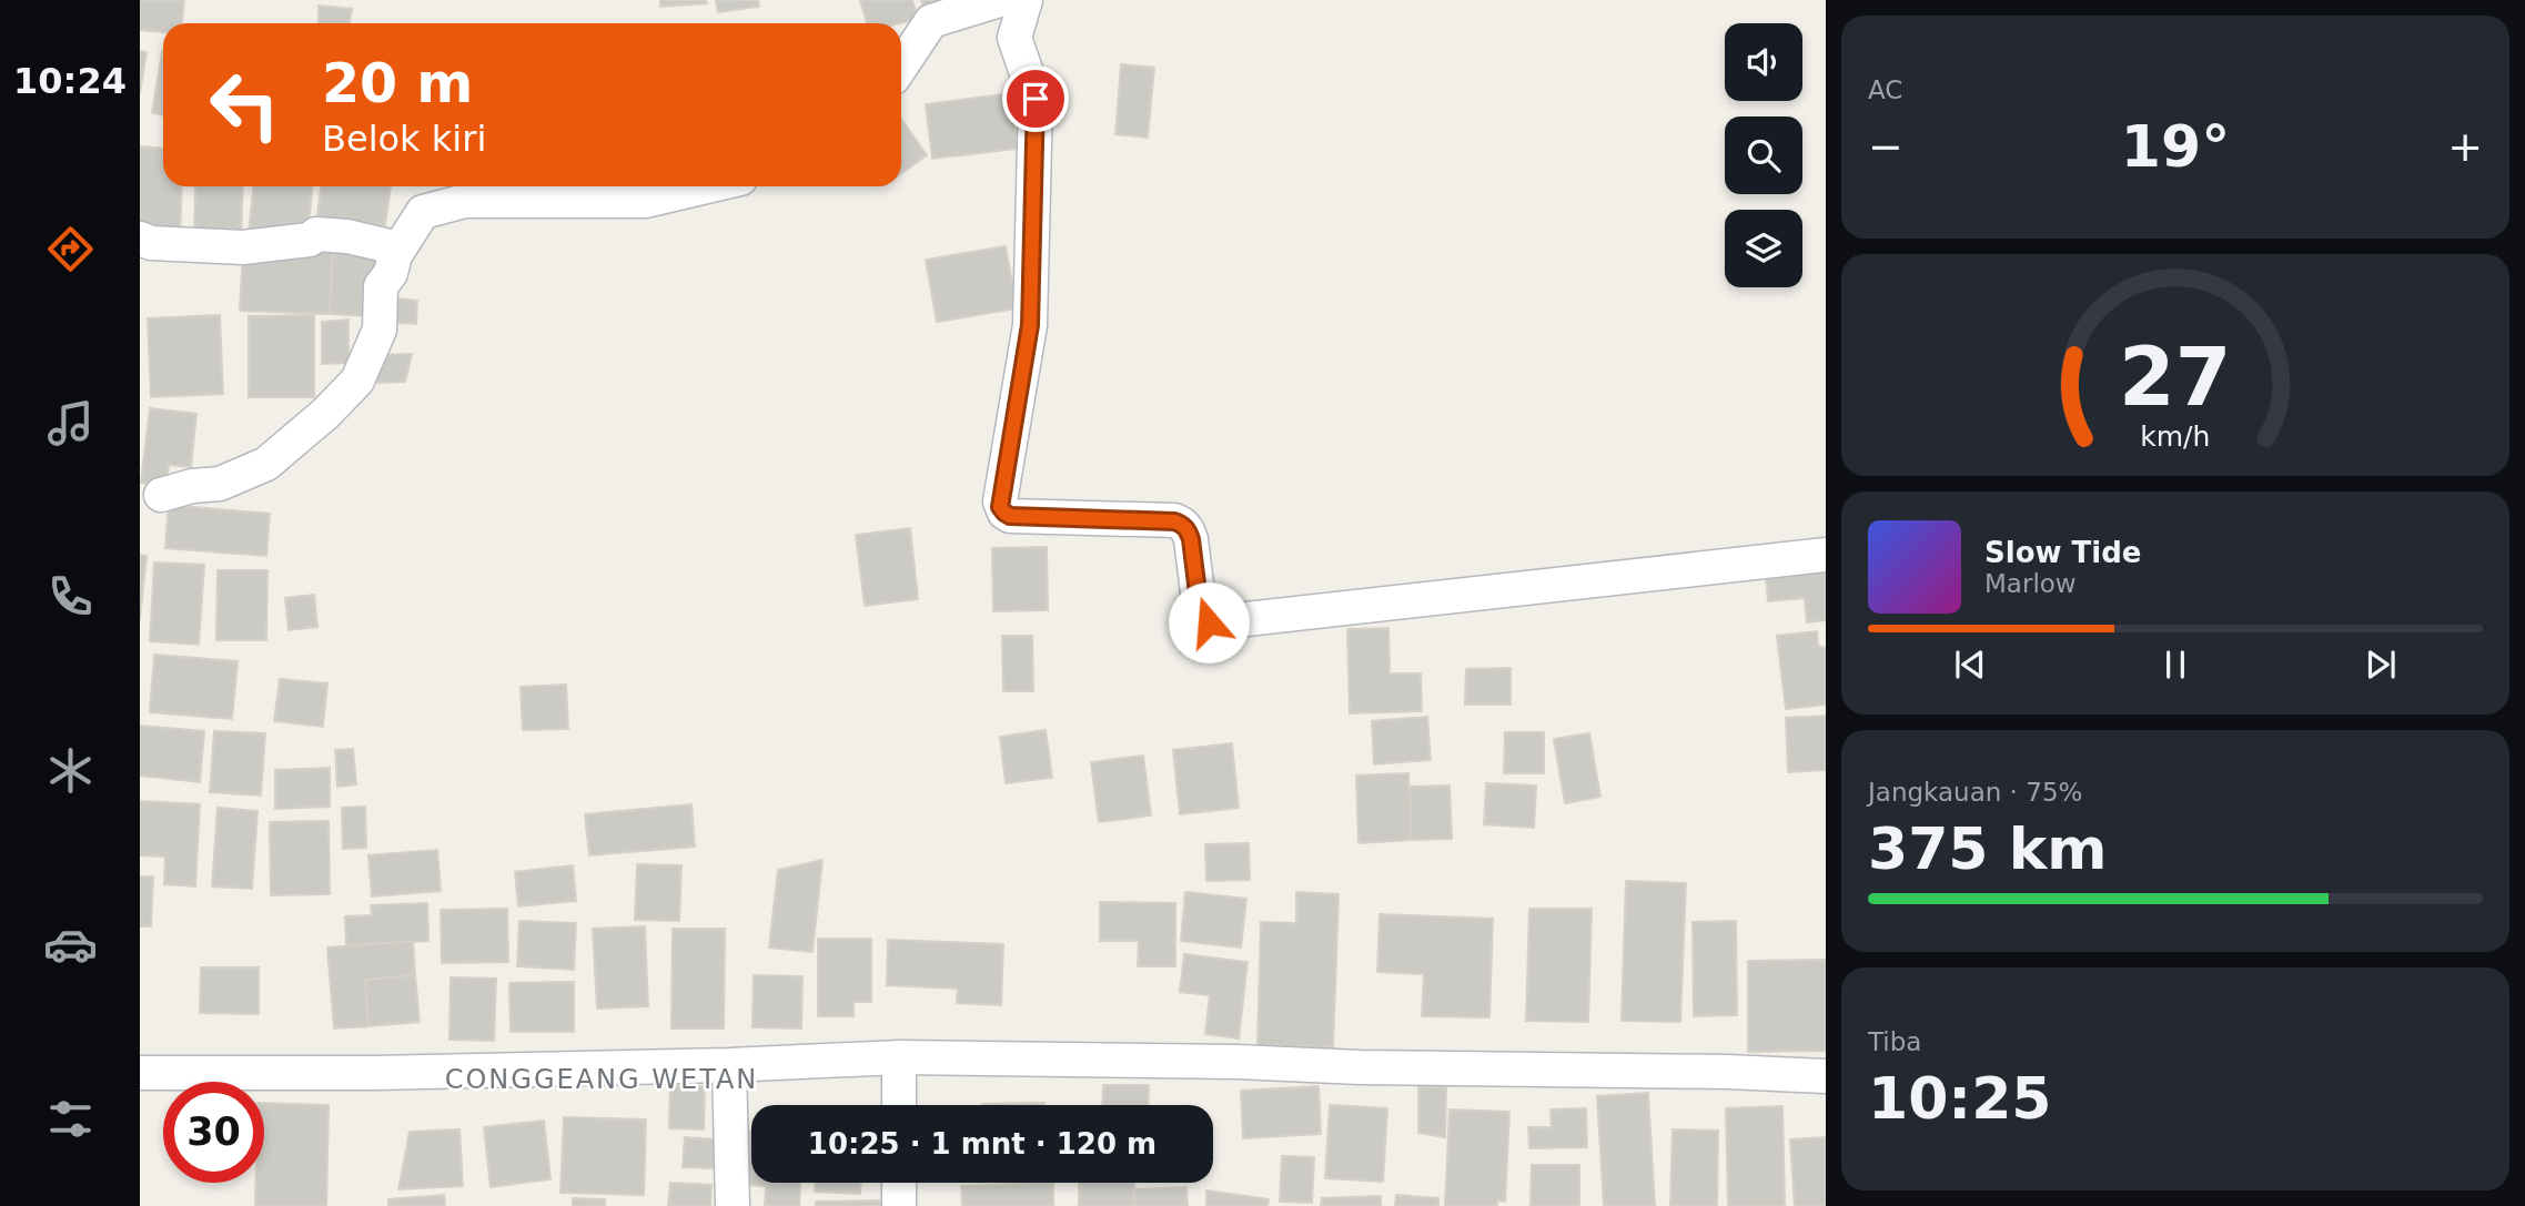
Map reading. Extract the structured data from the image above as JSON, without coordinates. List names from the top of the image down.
{
  "districts": ["CONGGEANG WETAN"],
  "page": {
    "tabs": "10:24",
    "tile": [
      "AC",
      ["Jangkauan · 75%", "375 km"],
      ["Tiba", "10:25"]
    ],
    "turn": ["20 m", "Belok kiri"],
    "heat": ["−", "19°", "+"],
    "song": ["Slow Tide", "Marlow"],
    "limit": "30",
    "trip": "10:25 · 1 mnt · 120 m",
    "gauge": ["27", "km/h"]
  }
}
